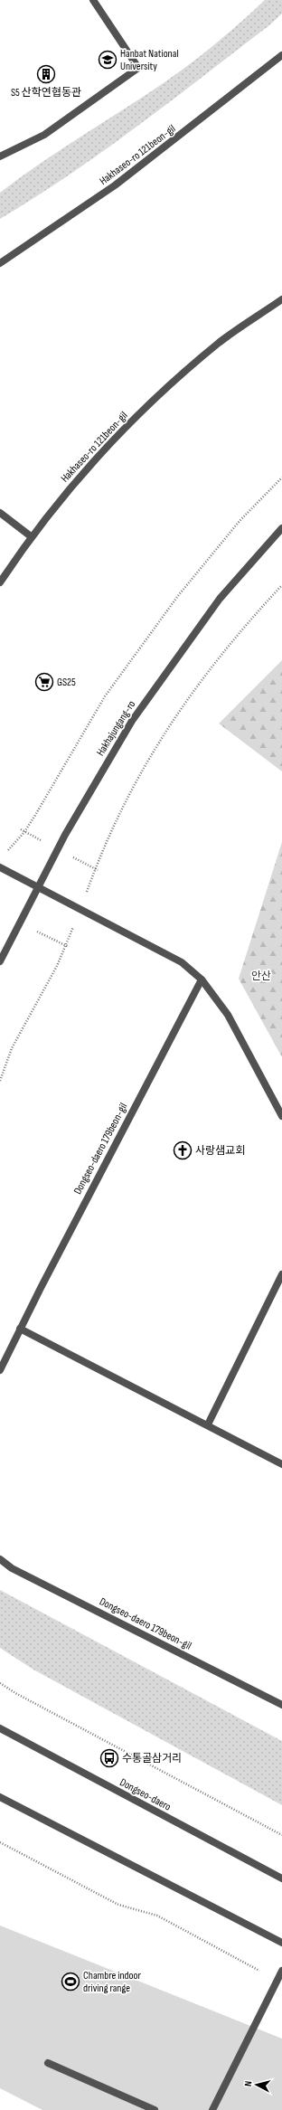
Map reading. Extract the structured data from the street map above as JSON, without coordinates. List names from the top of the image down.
{
  "streets": {
    "street": [
      "Hakhaseo-ro 121beon-gil",
      "Hakhajungang-ro",
      "Dongseo-daero 179beon-gil",
      "Dongseo-daero"
    ]
  },
  "parks": ["안산"],
  "places": {
    "school or university": ["Hanbat National University"],
    "building": ["S5 산학연협동관"],
    "supermarket": ["GS25"],
    "church": ["사랑샘교회"],
    "bus stop": ["수통골삼거리"],
    "sports": ["Chambre indoor driving range"]
  },
  "north": "left"
}
